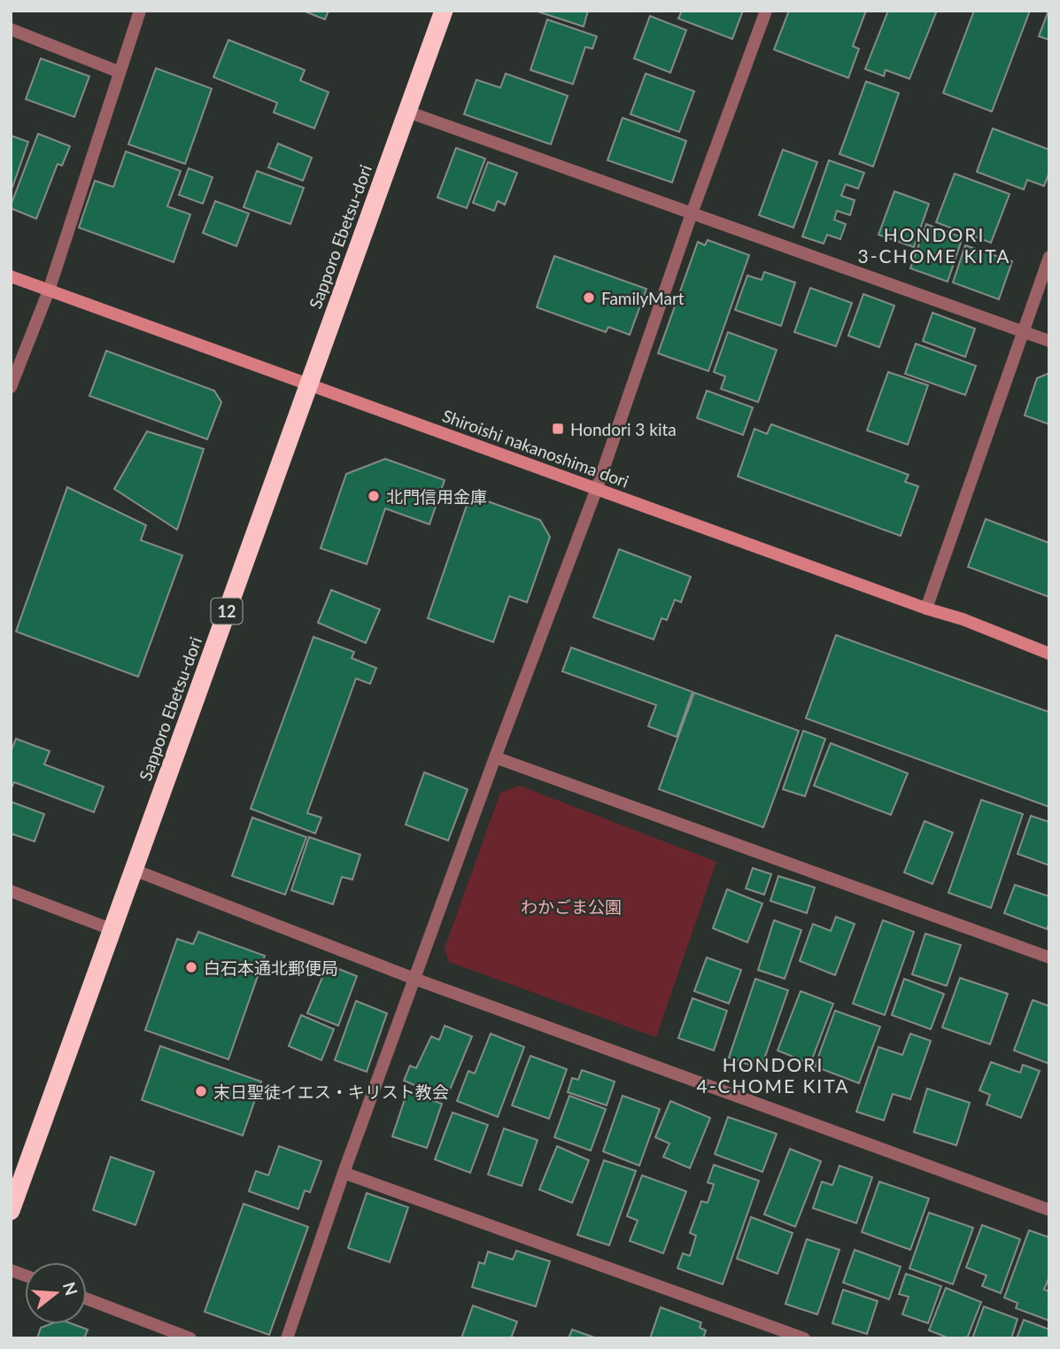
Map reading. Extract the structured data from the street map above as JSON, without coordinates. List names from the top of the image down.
{
  "streets": {
    "highway": ["Sapporo Ebetsu-dori", "12"],
    "street": ["Shiroishi nakanoshima dori"]
  },
  "crossings": [
    ["Sapporo Ebetsu-dori", "Shiroishi nakanoshima dori"]
  ],
  "districts": ["HONDORI 3-CHOME KITA", "HONDORI 4-CHOME KITA"],
  "parks": ["わかごま公園"],
  "places": {
    "other": [
      "FamilyMart",
      "北門信用金庫",
      "白石本通北郵便局",
      "末日聖徒イエス・キリスト教会"
    ],
    "transit": ["Hondori 3 kita"]
  },
  "north": "right"
}
